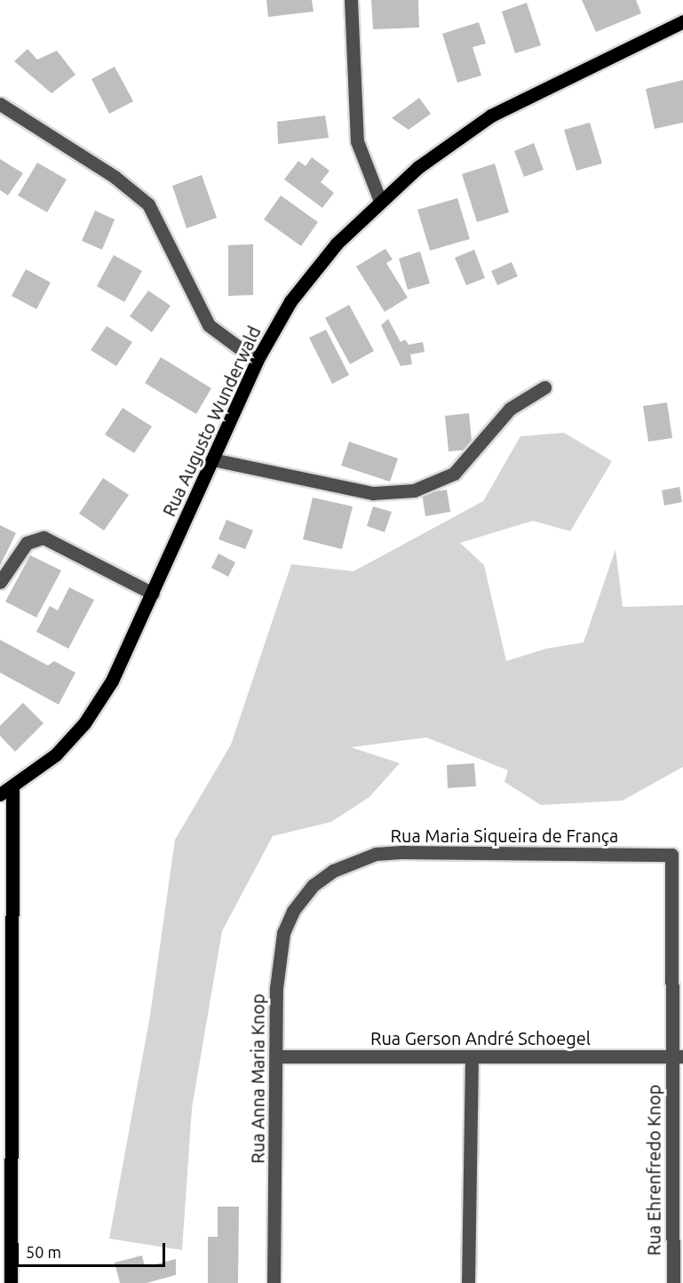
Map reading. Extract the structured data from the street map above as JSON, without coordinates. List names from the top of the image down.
{
  "streets": {
    "main road": ["Rua Augusto Wunderwald"],
    "street": [
      "Rua Maria Siqueira de França",
      "Rua Gerson André Schoegel",
      "Rua Anna Maria Knop",
      "Rua Ehrenfredo Knop"
    ]
  },
  "crossings": [
    ["Rua Maria Siqueira de França", "Rua Anna Maria Knop"],
    ["Rua Maria Siqueira de França", "Rua Ehrenfredo Knop"],
    ["Rua Gerson André Schoegel", "Rua Anna Maria Knop"],
    ["Rua Gerson André Schoegel", "Rua Ehrenfredo Knop"]
  ],
  "scale_bar": "50 m"
}
